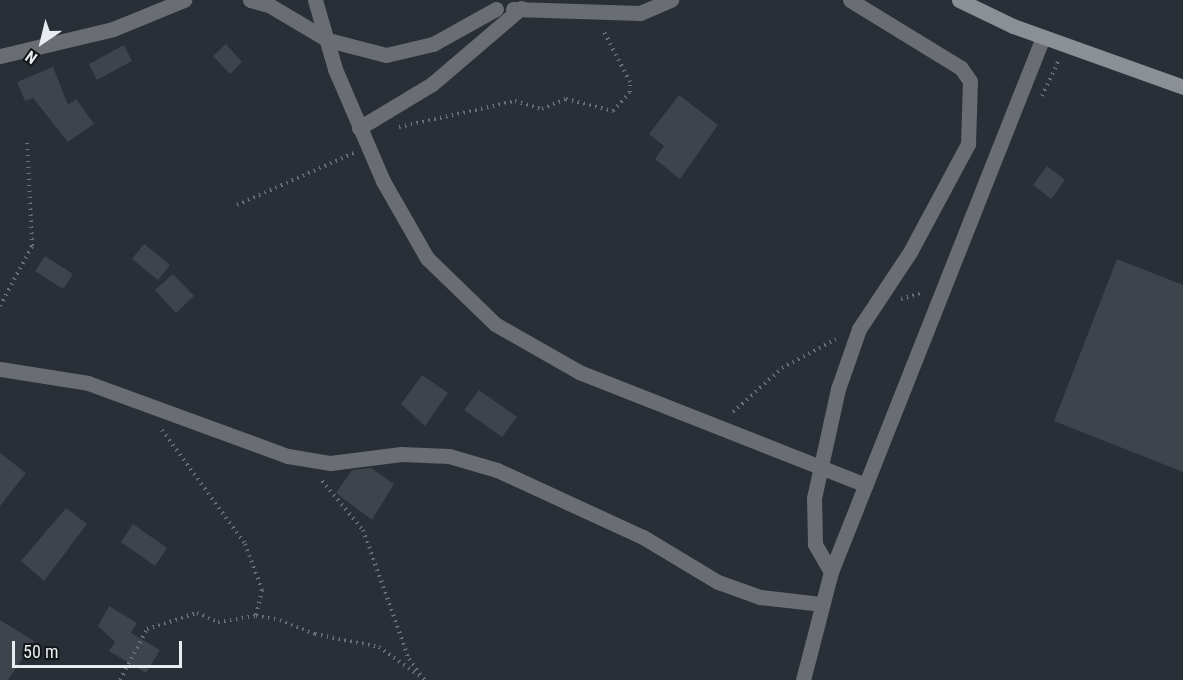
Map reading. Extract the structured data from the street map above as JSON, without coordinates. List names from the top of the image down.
{
  "scale_bar": "50 m",
  "north": "bottom left"
}
